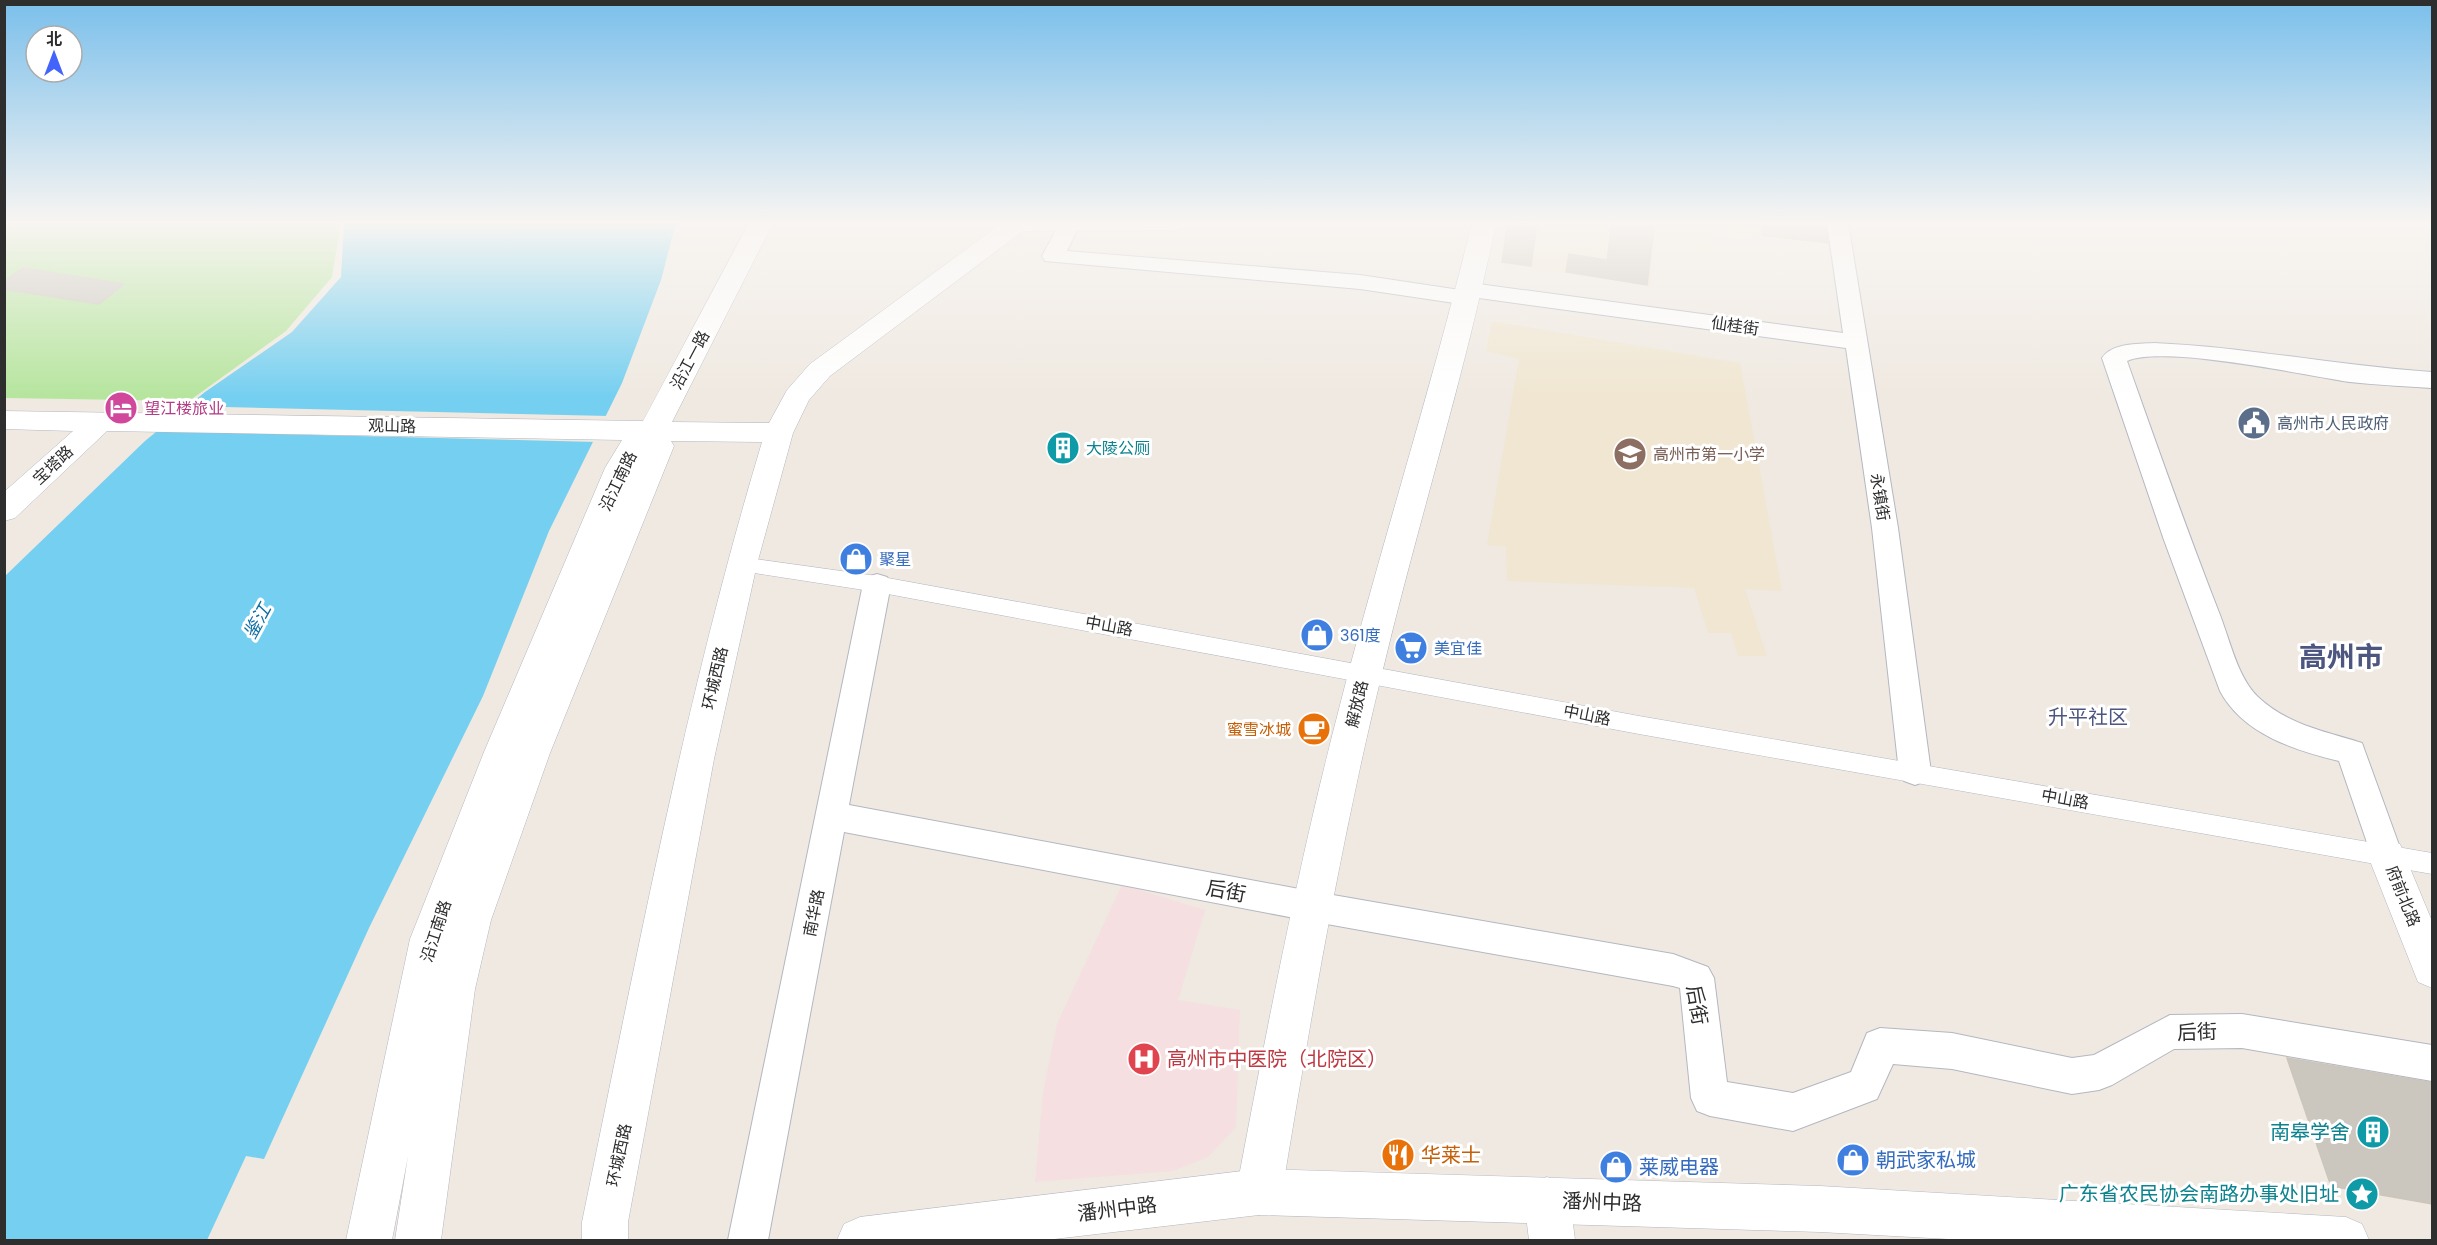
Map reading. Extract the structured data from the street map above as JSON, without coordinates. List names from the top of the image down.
{
  "streets": {
    "street": [
      "仙桂街",
      "沿江一路",
      "观山路",
      "宝塔路",
      "沿江南路",
      "永镇街",
      "中山路",
      "环城西路",
      "解放路",
      "后街",
      "府前北路",
      "南华路",
      "潘州中路"
    ]
  },
  "crossings": [
    ["仙桂街", "永镇街"],
    ["仙桂街", "解放路"],
    ["沿江一路", "观山路"],
    ["沿江一路", "沿江南路"],
    ["观山路", "宝塔路"],
    ["观山路", "沿江南路"],
    ["观山路", "环城西路"],
    ["永镇街", "中山路"],
    ["中山路", "环城西路"],
    ["中山路", "解放路"],
    ["中山路", "府前北路"],
    ["中山路", "南华路"],
    ["解放路", "后街"],
    ["解放路", "潘州中路"],
    ["后街", "南华路"]
  ],
  "districts": ["高州市", "升平社区"],
  "water": ["鉴江"],
  "places": {
    "hotel": ["望江楼旅业"],
    "public building": ["高州市人民政府"],
    "building": ["大陵公厕", "南皋学舍"],
    "school or university": ["高州市第一小学"],
    "shop": [
      "聚星",
      "361度",
      "朝武家私城",
      "莱威电器"
    ],
    "supermarket": ["美宜佳"],
    "cafe": ["蜜雪冰城"],
    "hospital": ["高州市中医院（北院区）"],
    "restaurant": ["华莱士"],
    "place": ["广东省农民协会南路办事处旧址"]
  },
  "north": "top"
}
